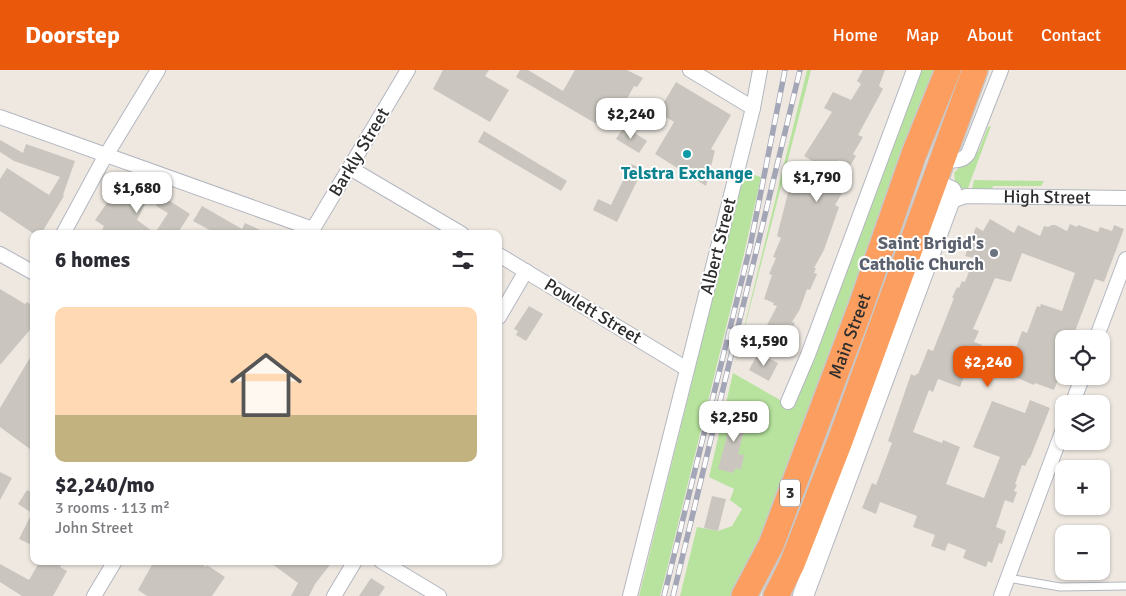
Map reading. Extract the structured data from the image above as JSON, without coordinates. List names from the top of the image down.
{
  "streets": {
    "highway": ["Main Street", "3"],
    "street": [
      "Barkly Street",
      "High Street",
      "Albert Street",
      "Powlett Street"
    ]
  },
  "crossings": [
    ["High Street", "Main Street"],
    ["Albert Street", "Powlett Street"]
  ],
  "places": ["Telstra Exchange", "Saint Brigid's Catholic Church"],
  "page": {
    "header": "Doorstep",
    "nav": [
      "Home",
      "Map",
      "About",
      "Contact"
    ],
    "price": [
      "$2,240",
      "$1,790",
      "$1,680",
      "$1,590",
      "$2,240",
      "$2,250"
    ],
    "heading": "6 homes",
    "list": [
      {
        "name": "$2,240/mo",
        "note": "3 rooms · 113 m² · John Street"
      }
    ],
    "map_buttons": ["+", "−"]
  }
}
